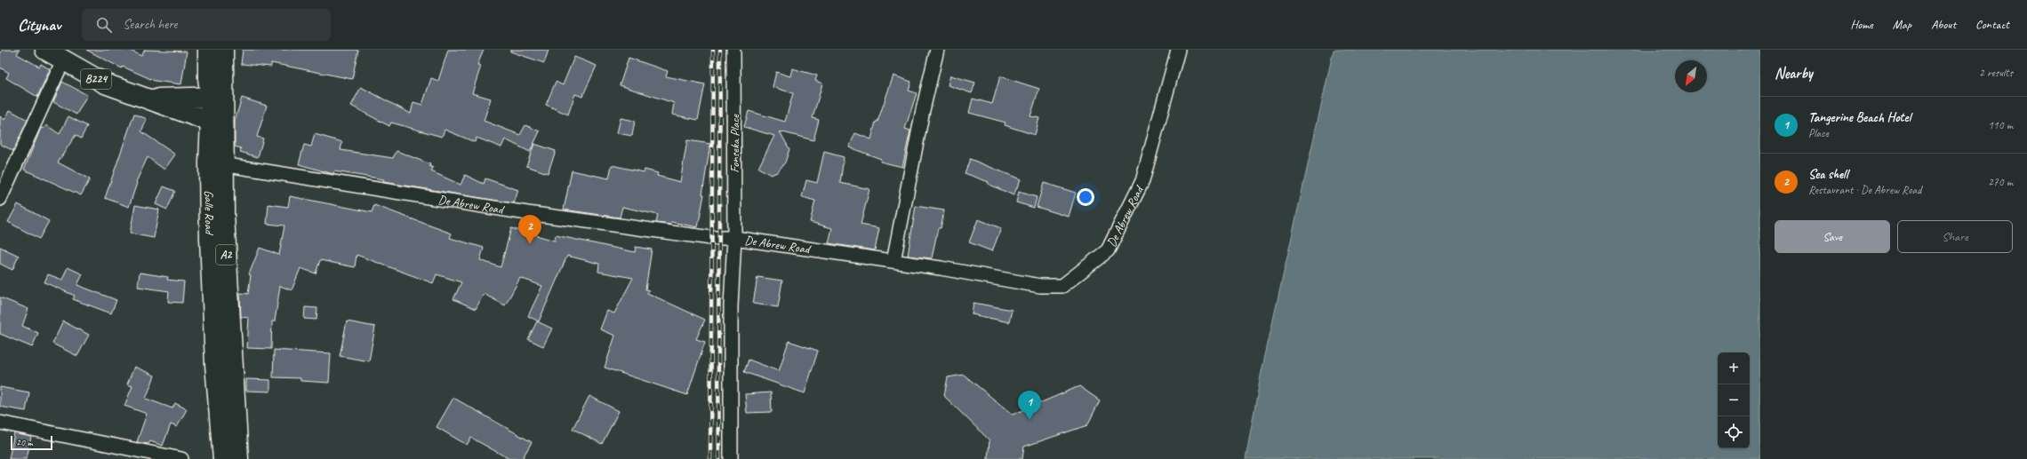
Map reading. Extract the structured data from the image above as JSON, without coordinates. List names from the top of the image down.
{
  "streets": {
    "main road": ["B224", "Galle Road", "A2"],
    "street": ["Fonseka Place", "De Abrew Road"]
  },
  "crossings": [
    ["B224", "Galle Road"],
    ["Fonseka Place", "De Abrew Road"],
    ["De Abrew Road", "Galle Road"]
  ],
  "scale_bar": "20 m",
  "north": "bottom left",
  "page": {
    "header": "Citynav",
    "search": "Search here",
    "nav": [
      "Home",
      "Map",
      "About",
      "Contact"
    ],
    "heading": ["Nearby", "2 results"],
    "list": [
      {
        "mark": "1",
        "name": "Tangerine Beach Hotel",
        "note": "Place",
        "value": "110 m"
      },
      {
        "mark": "2",
        "name": "Sea shell",
        "note": "Restaurant · De Abrew Road",
        "value": "270 m"
      }
    ],
    "buttons": ["Save", "Share"],
    "pins": ["2", "1"],
    "map_buttons": ["+", "−"],
    "scale": "20 m"
  }
}
